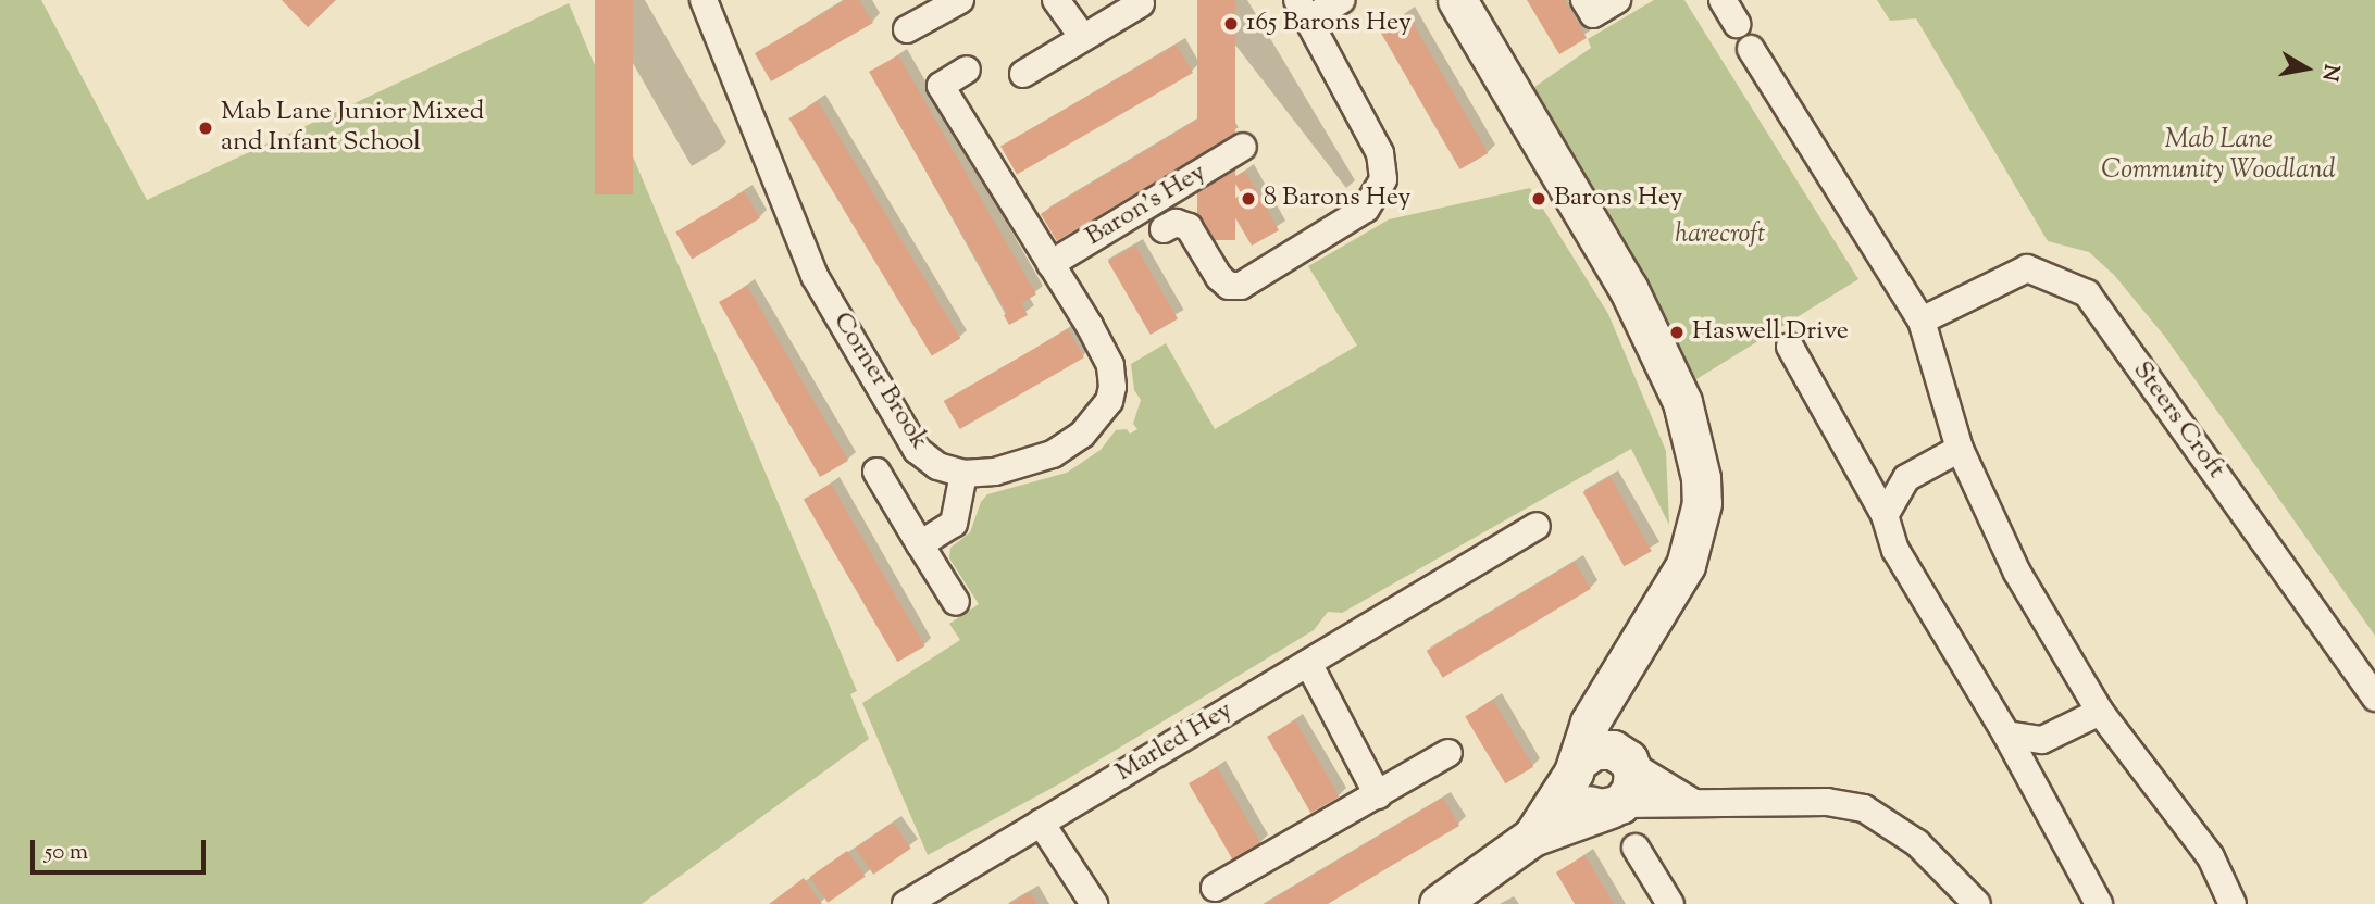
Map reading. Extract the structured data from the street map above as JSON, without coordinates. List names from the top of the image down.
{
  "streets": {
    "street": [
      "Baron's Hey",
      "Corner Brook",
      "Steers Croft",
      "Marled Hey"
    ]
  },
  "crossings": [
    ["Baron's Hey", "Corner Brook"]
  ],
  "parks": ["Mab Lane Community Woodland", "harecroft"],
  "places": [
    "165 Barons Hey",
    "Mab Lane Junior Mixed and Infant School",
    "8 Barons Hey",
    "Barons Hey",
    "Haswell Drive"
  ],
  "scale_bar": "50 m",
  "north": "right"
}
